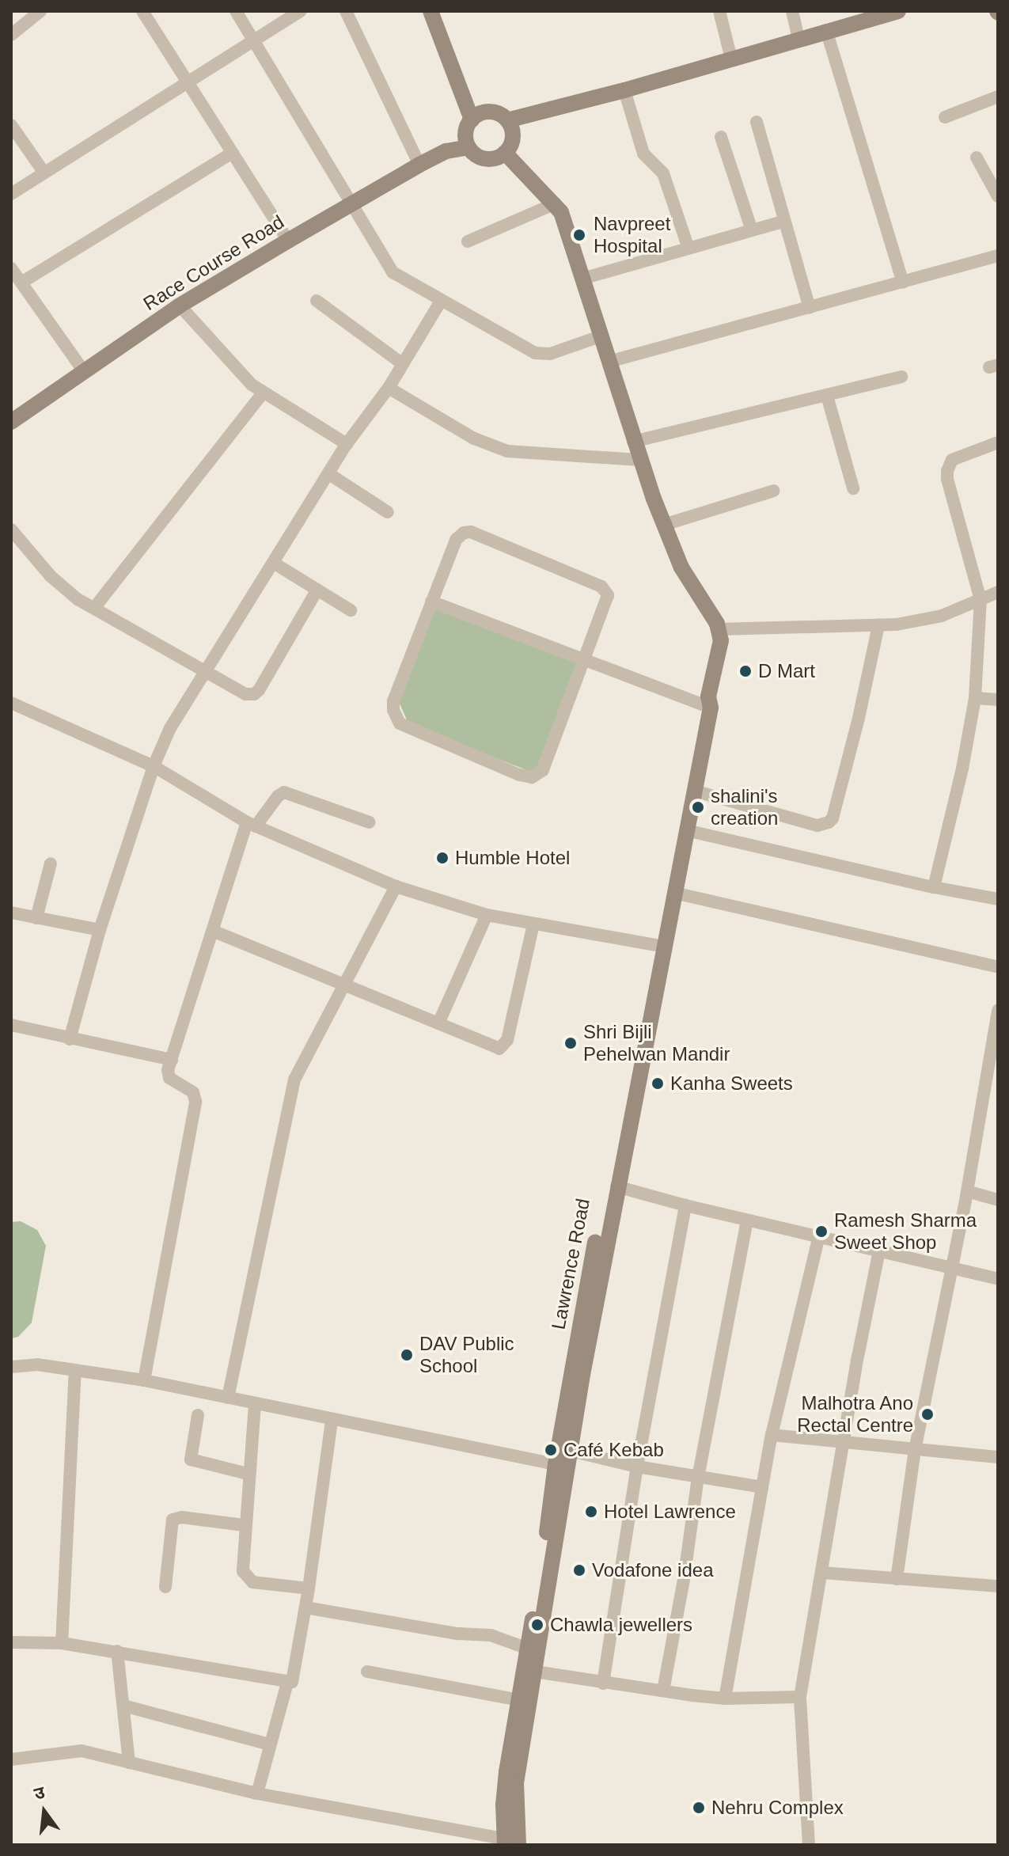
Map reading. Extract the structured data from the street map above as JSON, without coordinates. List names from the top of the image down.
{
  "streets": {
    "street": ["Race Course Road", "Lawrence Road"]
  },
  "places": [
    "Navpreet Hospital",
    "D Mart",
    "shalini's creation",
    "Humble Hotel",
    "Shri Bijli Pehelwan Mandir",
    "Kanha Sweets",
    "Ramesh Sharma Sweet Shop",
    "DAV Public School",
    "Malhotra Ano Rectal Centre",
    "Café Kebab",
    "Hotel Lawrence",
    "Vodafone idea",
    "Chawla jewellers",
    "Nehru Complex"
  ],
  "north": "top"
}
